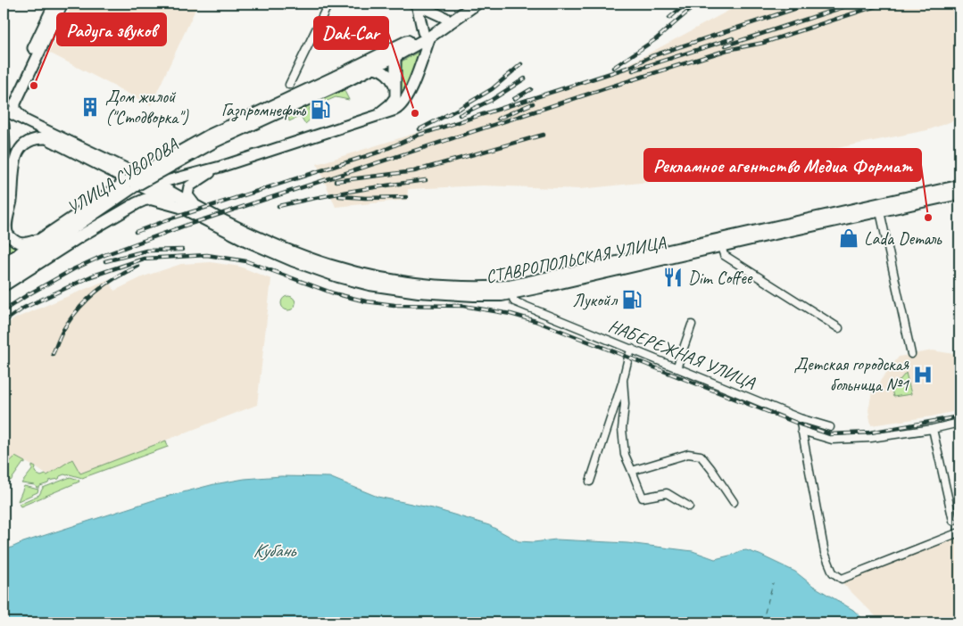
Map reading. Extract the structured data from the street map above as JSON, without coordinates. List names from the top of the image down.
{
  "streets": {
    "main road": ["УЛИЦА СУВОРОВА", "СТАВРОПОЛЬСКАЯ УЛИЦА"],
    "street": ["НАБЕРЕЖНАЯ УЛИЦА"]
  },
  "crossings": [
    ["УЛИЦА СУВОРОВА", "СТАВРОПОЛЬСКАЯ УЛИЦА"],
    ["СТАВРОПОЛЬСКАЯ УЛИЦА", "НАБЕРЕЖНАЯ УЛИЦА"]
  ],
  "water": ["Кубань"],
  "places": {
    "other": ["Радуга звуков", "Dak-Car", "Рекламное агентство Медиа Формат"],
    "building": ["Дом жилой (\"Стодворка\")"],
    "fuel station": ["Газпромнефть", "Лукойл"],
    "shop": ["Lada Dеталь"],
    "restaurant": ["Dim Coffee"],
    "hospital": ["Детская городская больница №1"]
  }
}
